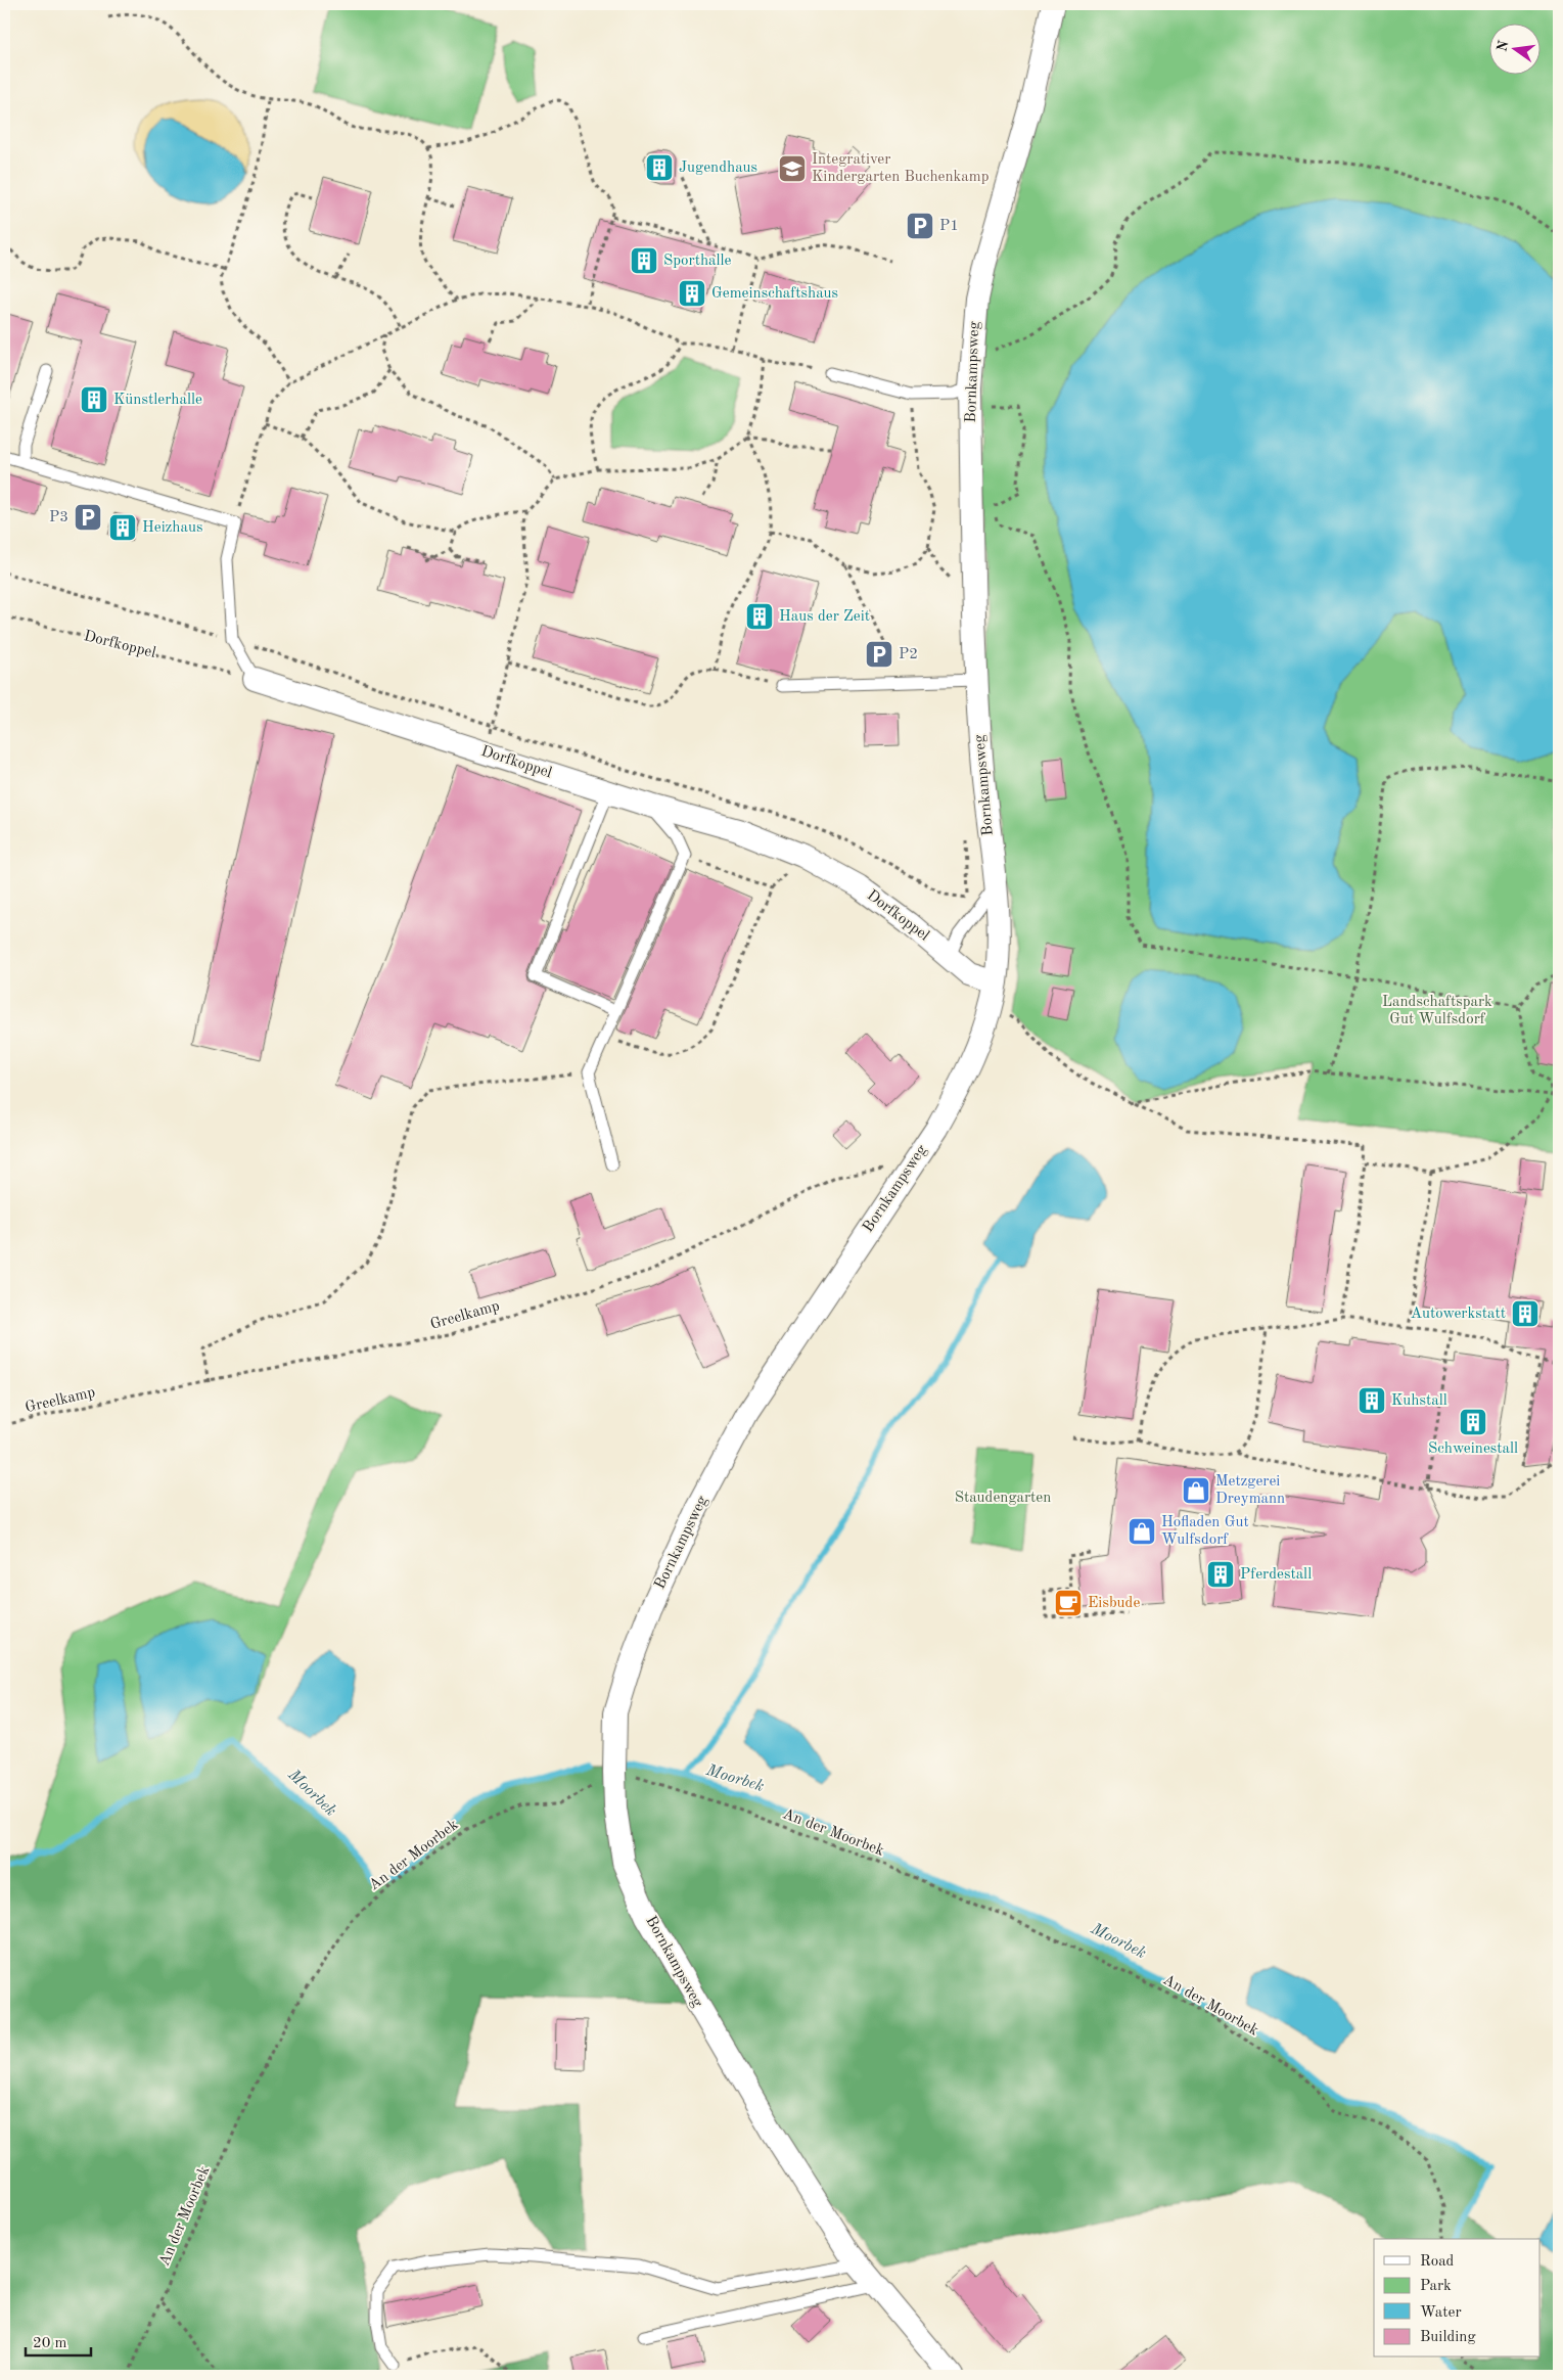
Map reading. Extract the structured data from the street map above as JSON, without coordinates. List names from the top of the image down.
{
  "streets": {
    "street": ["Bornkampsweg", "Dorfkoppel"],
    "path": ["Greelkamp", "An der Moorbek"]
  },
  "crossings": [
    ["Bornkampsweg", "Dorfkoppel"],
    ["Bornkampsweg", "Greelkamp"],
    ["Bornkampsweg", "An der Moorbek"]
  ],
  "water": ["Moorbek"],
  "parks": ["Landschaftspark Gut Wulfsdorf", "Staudengarten"],
  "places": {
    "building": [
      "Jugendhaus",
      "Sporthalle",
      "Gemeinschaftshaus",
      "Künstlerhalle",
      "Heizhaus",
      "Haus der Zeit",
      "Autowerkstatt",
      "Kuhstall",
      "Schweinestall",
      "Pferdestall"
    ],
    "school or university": ["Integrativer Kindergarten Buchenkamp"],
    "parking": ["P1", "P3", "P2"],
    "shop": ["Metzgerei Dreymann", "Hofladen Gut Wulfsdorf"],
    "cafe": ["Eisbude"]
  },
  "legend": [
    "Road",
    "Park",
    "Water",
    "Building"
  ],
  "scale_bar": "20 m",
  "north": "left"
}
